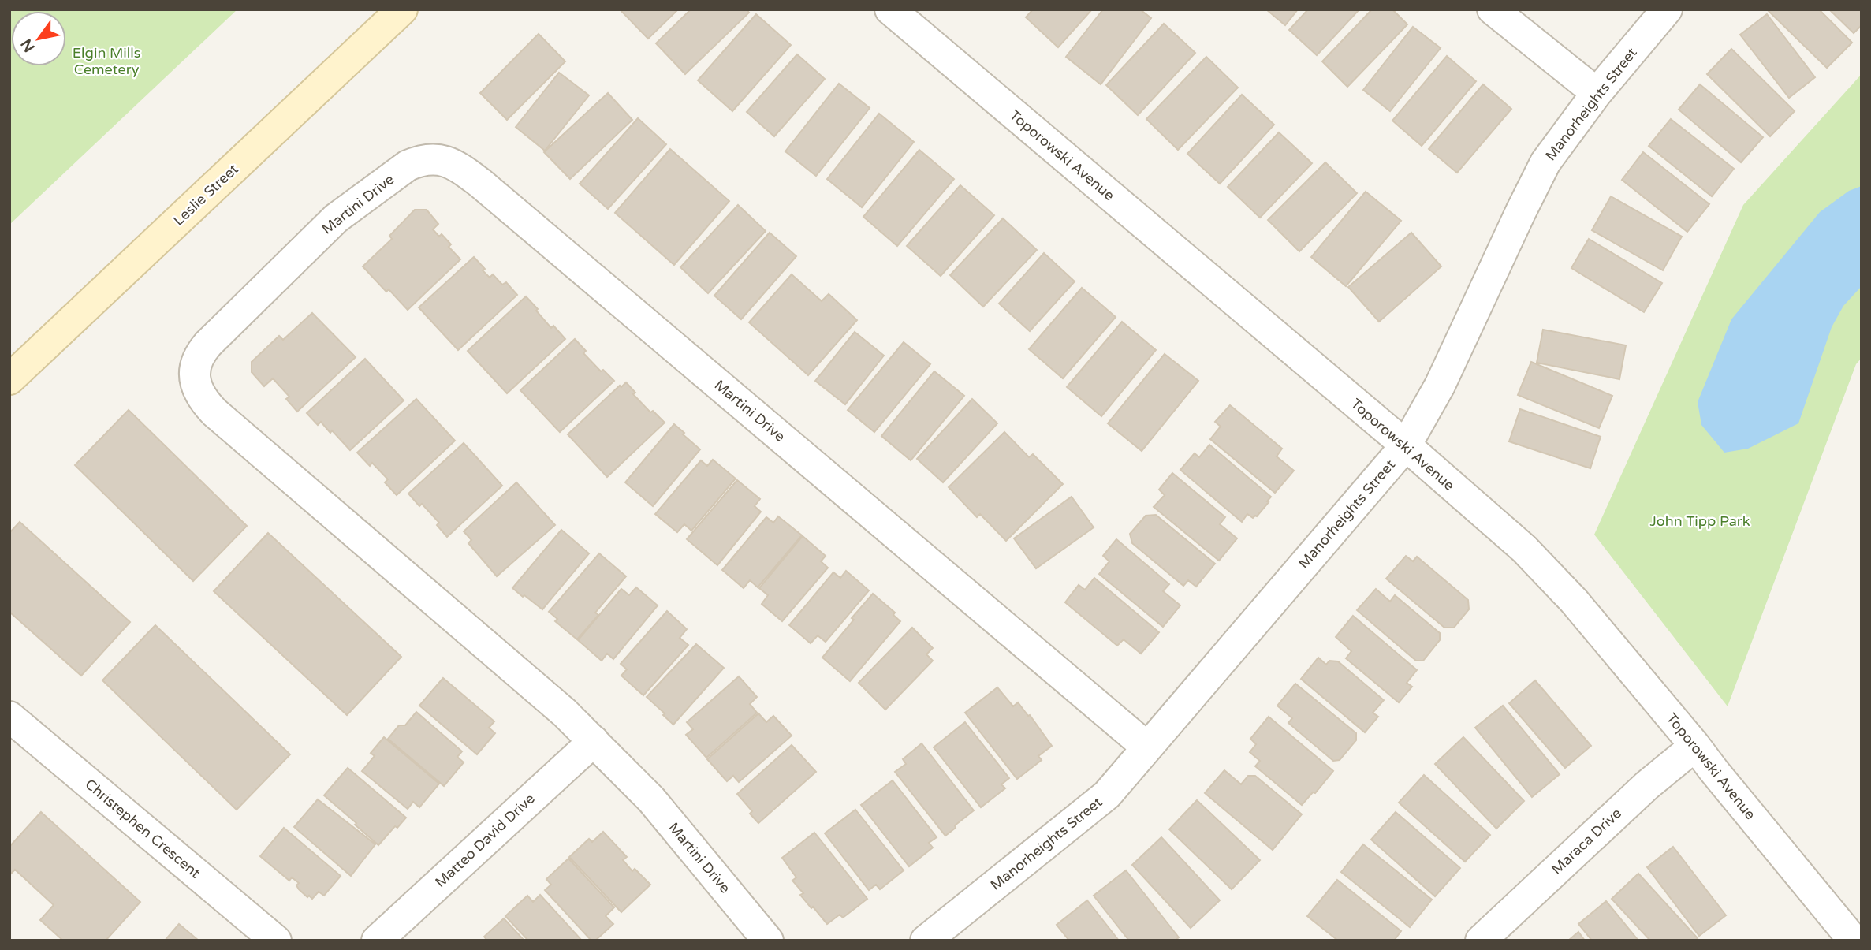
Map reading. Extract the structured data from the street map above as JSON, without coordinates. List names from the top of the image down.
{
  "streets": {
    "main road": ["Leslie Street"],
    "street": [
      "Manorheights Street",
      "Toporowski Avenue",
      "Martini Drive",
      "Christephen Crescent",
      "Matteo David Drive",
      "Maraca Drive"
    ]
  },
  "crossings": [
    ["Manorheights Street", "Toporowski Avenue"],
    ["Manorheights Street", "Martini Drive"],
    ["Toporowski Avenue", "Maraca Drive"],
    ["Martini Drive", "Matteo David Drive"]
  ],
  "parks": ["Elgin Mills Cemetery", "John Tipp Park"],
  "north": "bottom left"
}
